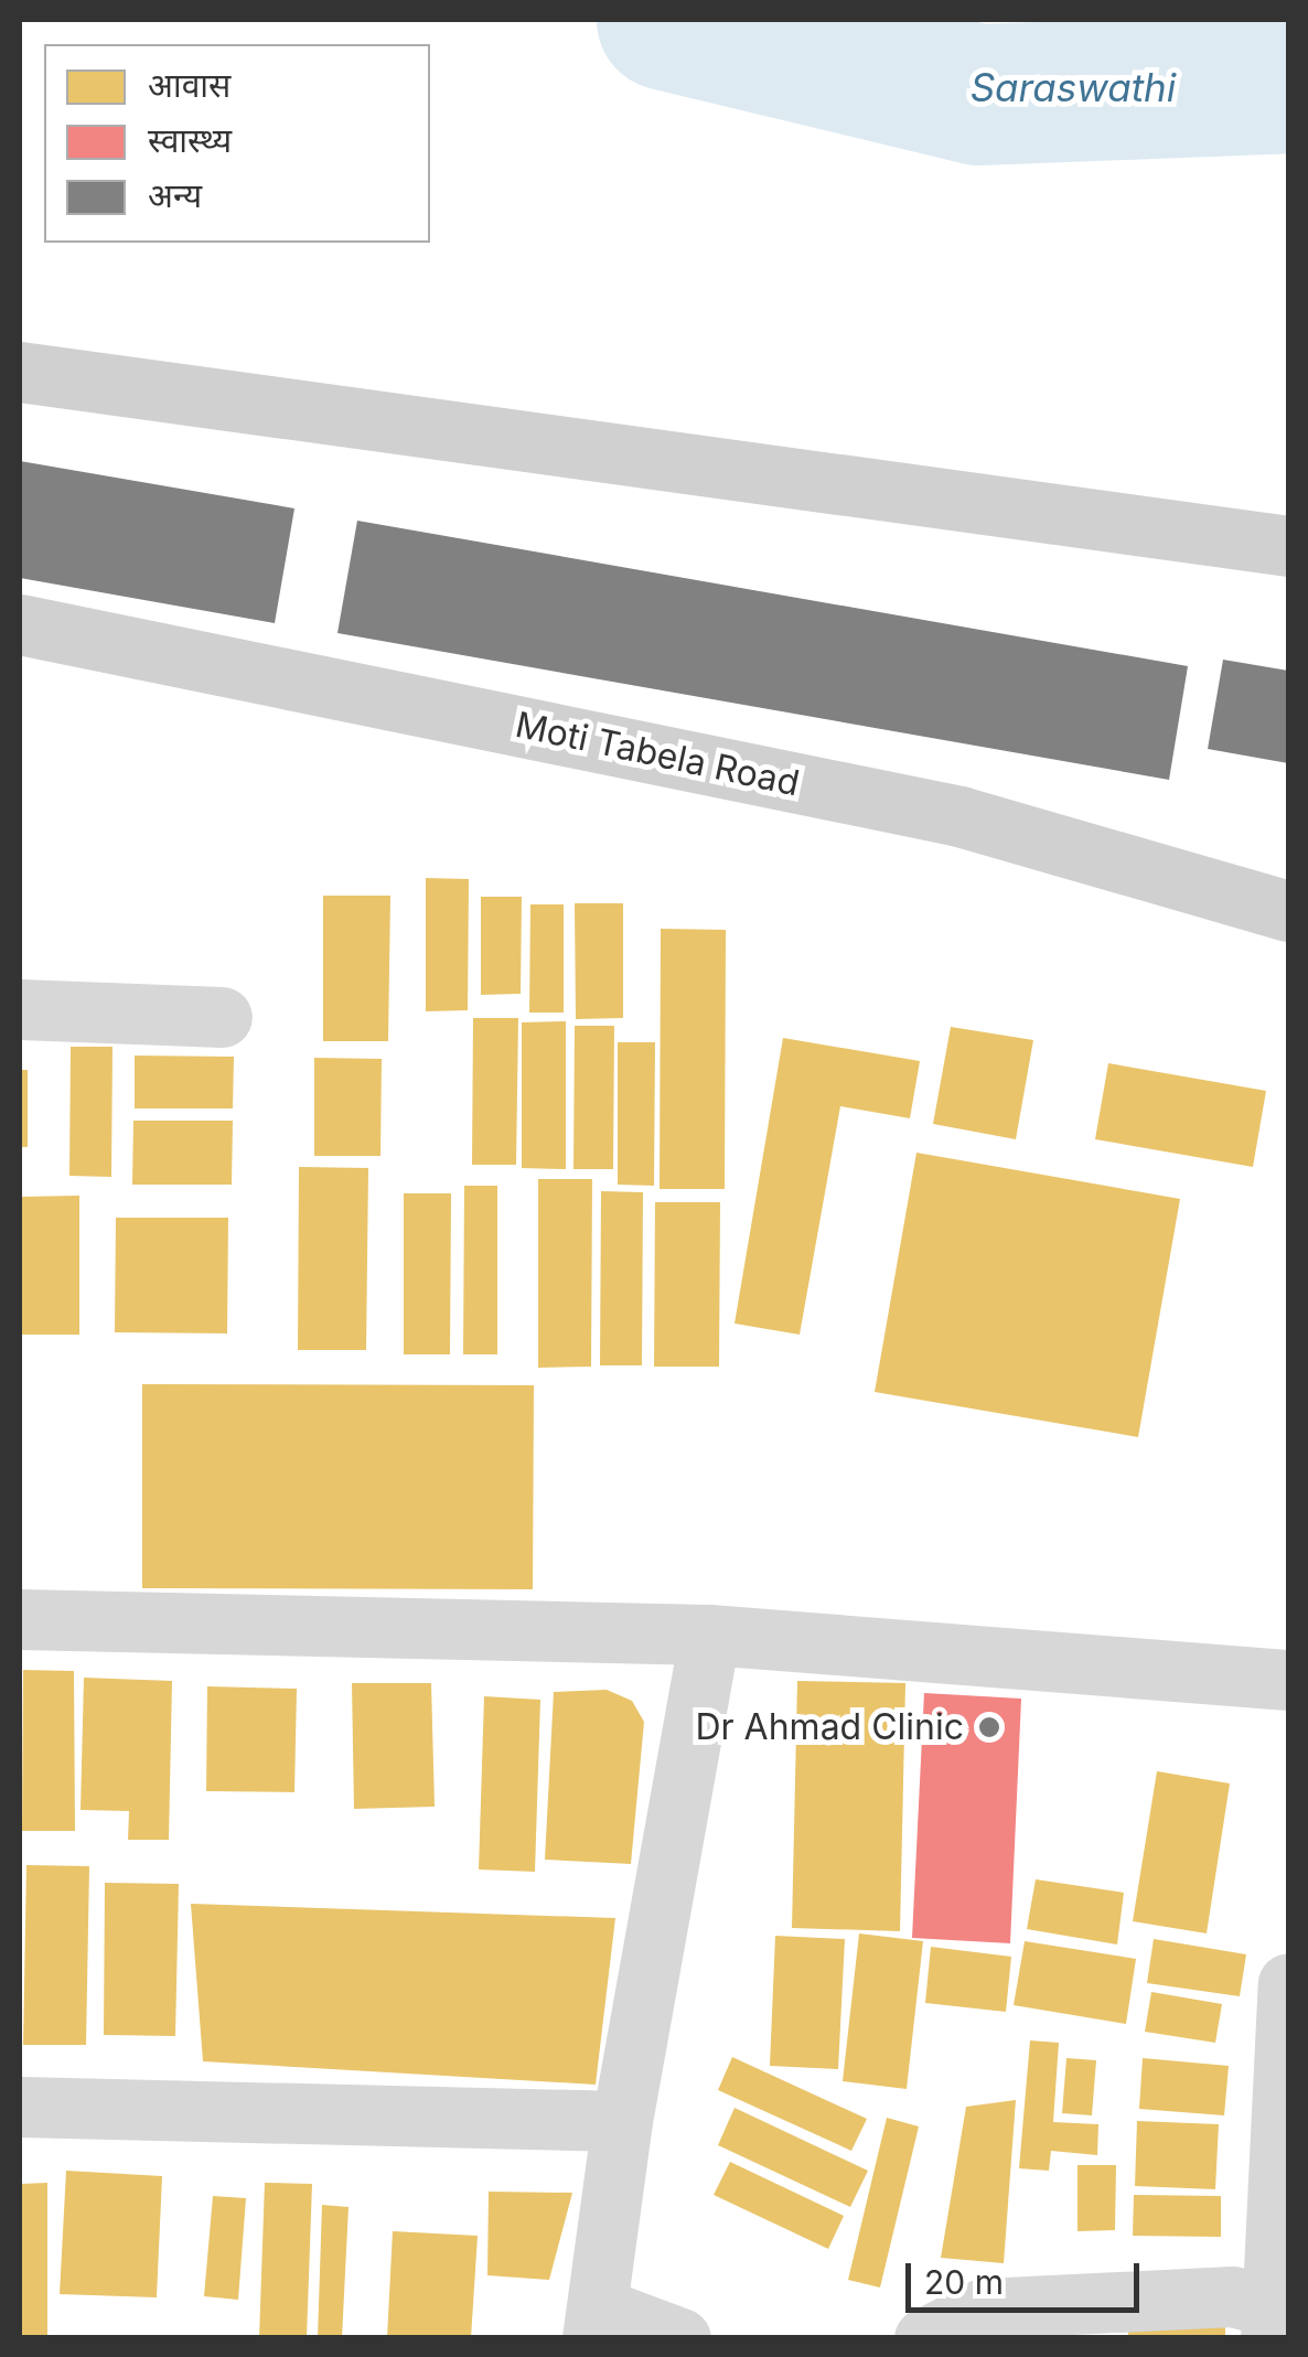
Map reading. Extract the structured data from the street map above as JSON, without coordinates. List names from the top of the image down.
{
  "streets": {
    "main road": ["Moti Tabela Road"]
  },
  "water": ["Saraswathi"],
  "places": ["Dr Ahmad Clinic"],
  "legend": ["आवास", "स्वास्थ्य", "अन्य"],
  "scale_bar": "20 m"
}
